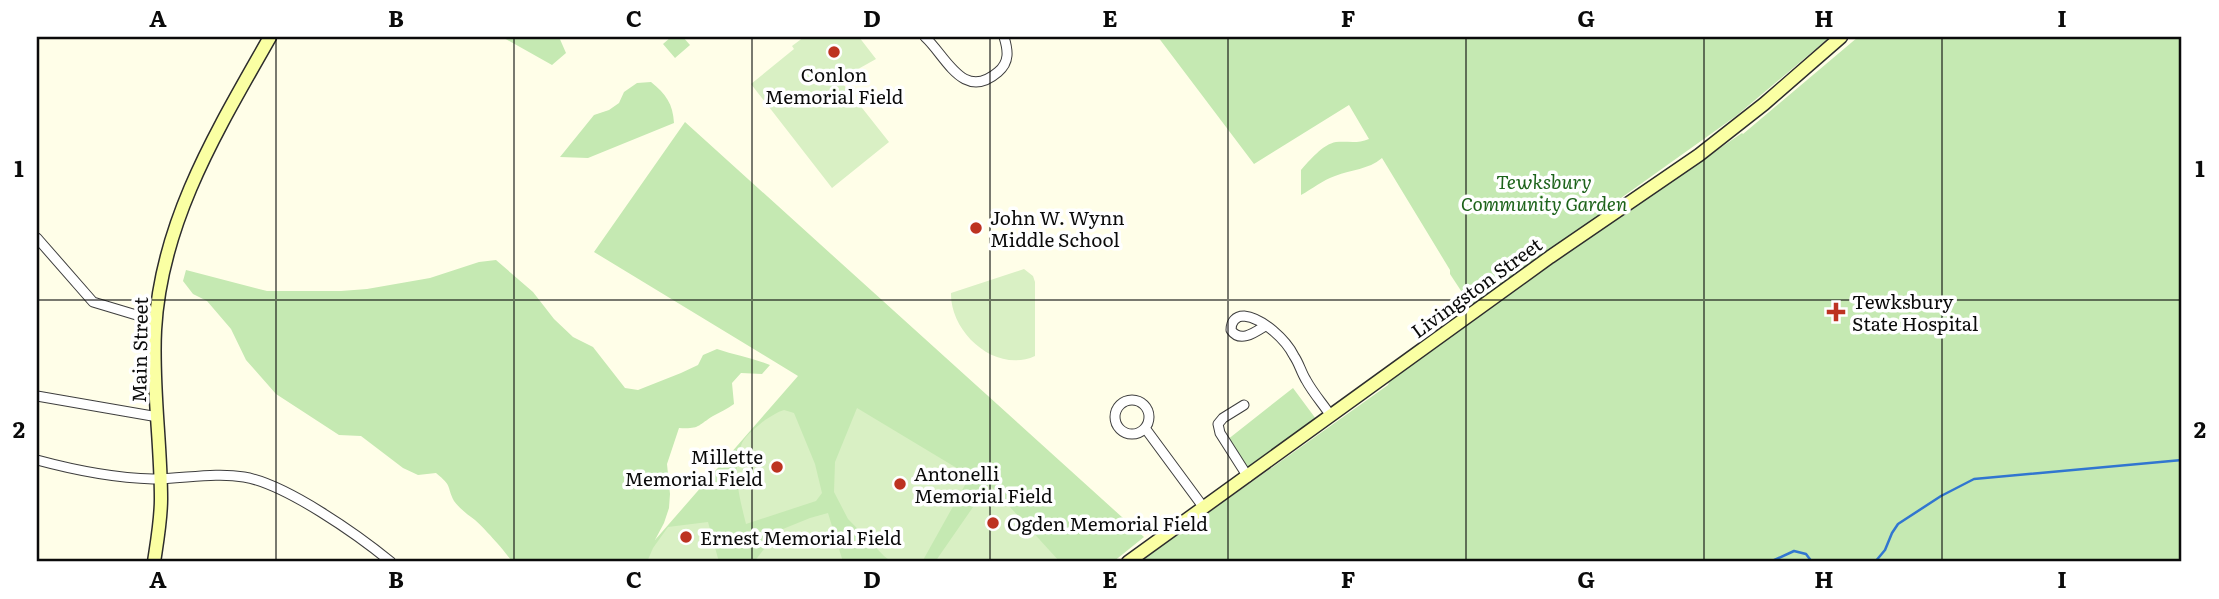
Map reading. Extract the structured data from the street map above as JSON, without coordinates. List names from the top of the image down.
{
  "streets": {
    "street": ["Livingston Street", "Main Street"]
  },
  "parks": ["Tewksbury Community Garden"],
  "places": {
    "other": [
      "Conlon Memorial Field",
      "John W. Wynn Middle School",
      "Millette Memorial Field",
      "Antonelli Memorial Field",
      "Ogden Memorial Field",
      "Ernest Memorial Field"
    ],
    "health": ["Tewksbury State Hospital"]
  },
  "grid": {
    "columns": [
      "A",
      "B",
      "C",
      "D",
      "E",
      "F",
      "G",
      "H",
      "I"
    ],
    "rows": ["1", "2"]
  }
}
